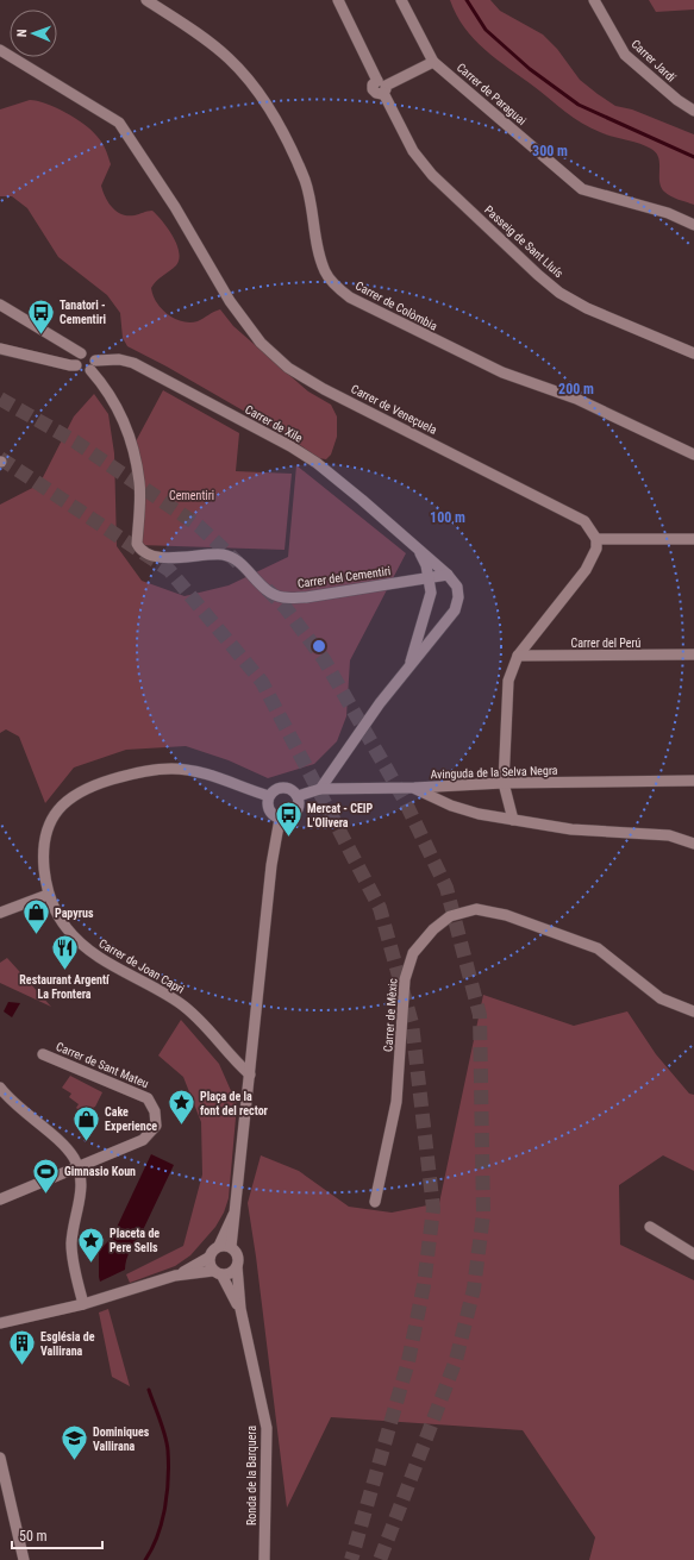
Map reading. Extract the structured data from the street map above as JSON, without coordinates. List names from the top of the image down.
{
  "streets": {
    "street": [
      "Carrer Jardí",
      "Carrer de Paraguai",
      "Passeig de Sant Lluís",
      "Carrer de Colòmbia",
      "Carrer de Veneçuela",
      "Carrer de Xile",
      "Carrer del Cementiri",
      "Carrer del Perú",
      "Avinguda de la Selva Negra",
      "Carrer de Joan Capri",
      "Carrer de Mèxic",
      "Carrer de Sant Mateu",
      "Ronda de la Barquera"
    ]
  },
  "crossings": [
    ["Carrer de Xile", "Carrer del Cementiri"],
    ["Carrer de Xile", "Avinguda de la Selva Negra"],
    ["Avinguda de la Selva Negra", "Carrer de Joan Capri"]
  ],
  "parks": ["Cementiri"],
  "places": {
    "bus stop": ["Tanatori - Cementiri", "Mercat - CEIP L'Olivera"],
    "shop": ["Papyrus", "Cake Experience"],
    "restaurant": ["Restaurant Argentí La Frontera"],
    "place": ["Plaça de la font del rector", "Placeta de Pere Sells"],
    "sports": ["Gimnasio Koun"],
    "building": ["Església de Vallirana"],
    "school or university": ["Dominiques Vallirana"]
  },
  "scale_bar": "50 m",
  "north": "left",
  "rings": ["300 m", "200 m", "100 m"]
}
